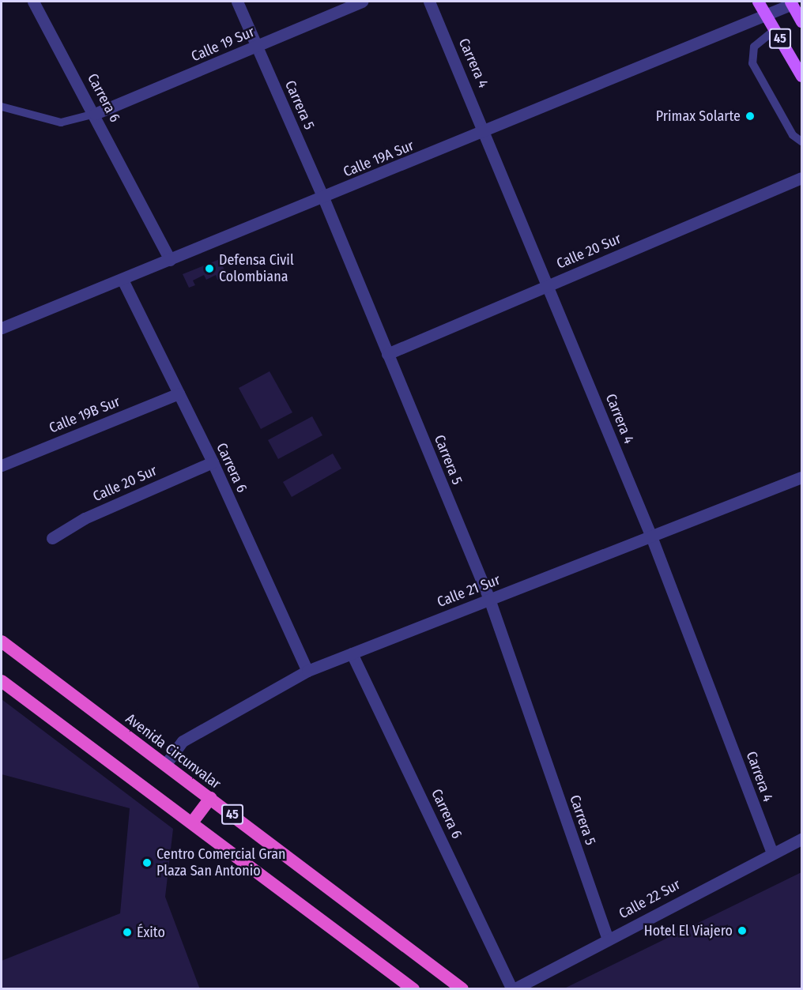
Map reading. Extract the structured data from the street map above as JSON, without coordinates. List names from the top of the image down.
{
  "streets": {
    "highway": ["45", "Avenida Circunvalar"],
    "street": [
      "Calle 19 Sur",
      "Carrera 4",
      "Carrera 6",
      "Carrera 5",
      "Calle 19A Sur",
      "Calle 20 Sur",
      "Calle 19B Sur",
      "Calle 21 Sur",
      "Calle 22 Sur"
    ]
  },
  "crossings": [
    ["45", "Calle 19A Sur"],
    ["Calle 19 Sur", "Carrera 6"],
    ["Calle 19 Sur", "Carrera 5"],
    ["Carrera 4", "Calle 19A Sur"],
    ["Carrera 4", "Calle 20 Sur"],
    ["Carrera 4", "Calle 21 Sur"],
    ["Carrera 4", "Calle 22 Sur"],
    ["Carrera 6", "Calle 19A Sur"],
    ["Carrera 6", "Calle 20 Sur"],
    ["Carrera 6", "Calle 19B Sur"],
    ["Carrera 6", "Calle 21 Sur"],
    ["Carrera 6", "Calle 22 Sur"],
    ["Carrera 5", "Calle 19A Sur"],
    ["Carrera 5", "Calle 20 Sur"],
    ["Carrera 5", "Calle 21 Sur"],
    ["Carrera 5", "Calle 22 Sur"],
    ["Calle 21 Sur", "Avenida Circunvalar"]
  ],
  "places": [
    "Primax Solarte",
    "Defensa Civil Colombiana",
    "Centro Comercial Gran Plaza San Antonio",
    "Hotel El Viajero",
    "Éxito"
  ]
}
